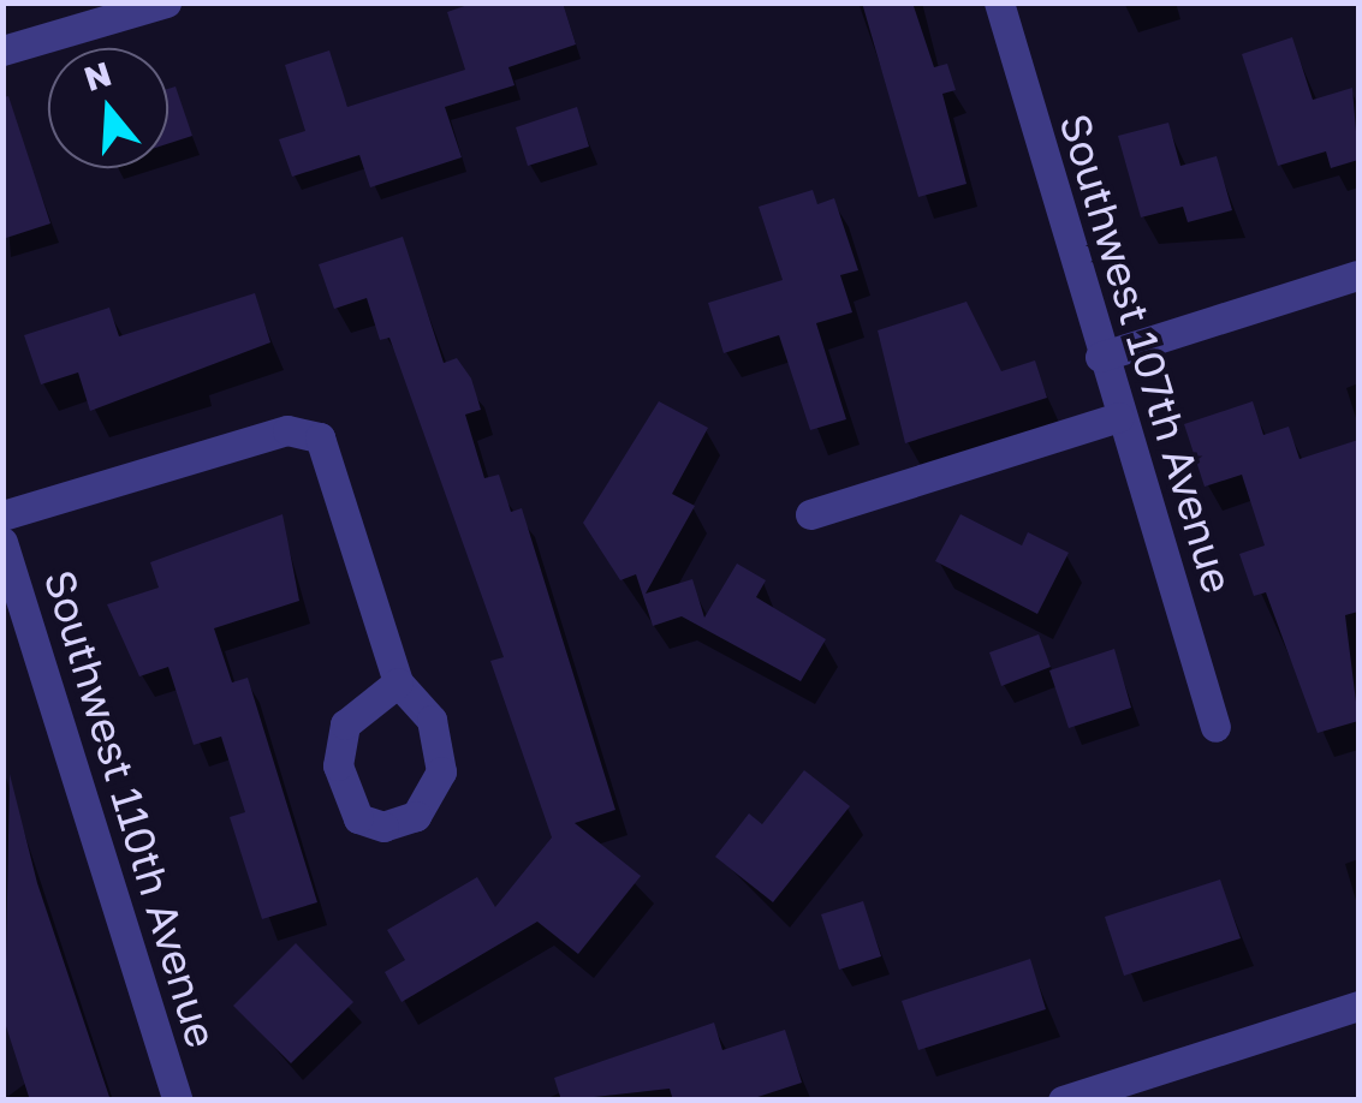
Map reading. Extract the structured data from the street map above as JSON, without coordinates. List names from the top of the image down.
{
  "streets": {
    "street": ["Southwest 107th Avenue", "Southwest 110th Avenue"]
  },
  "north": "top"
}
